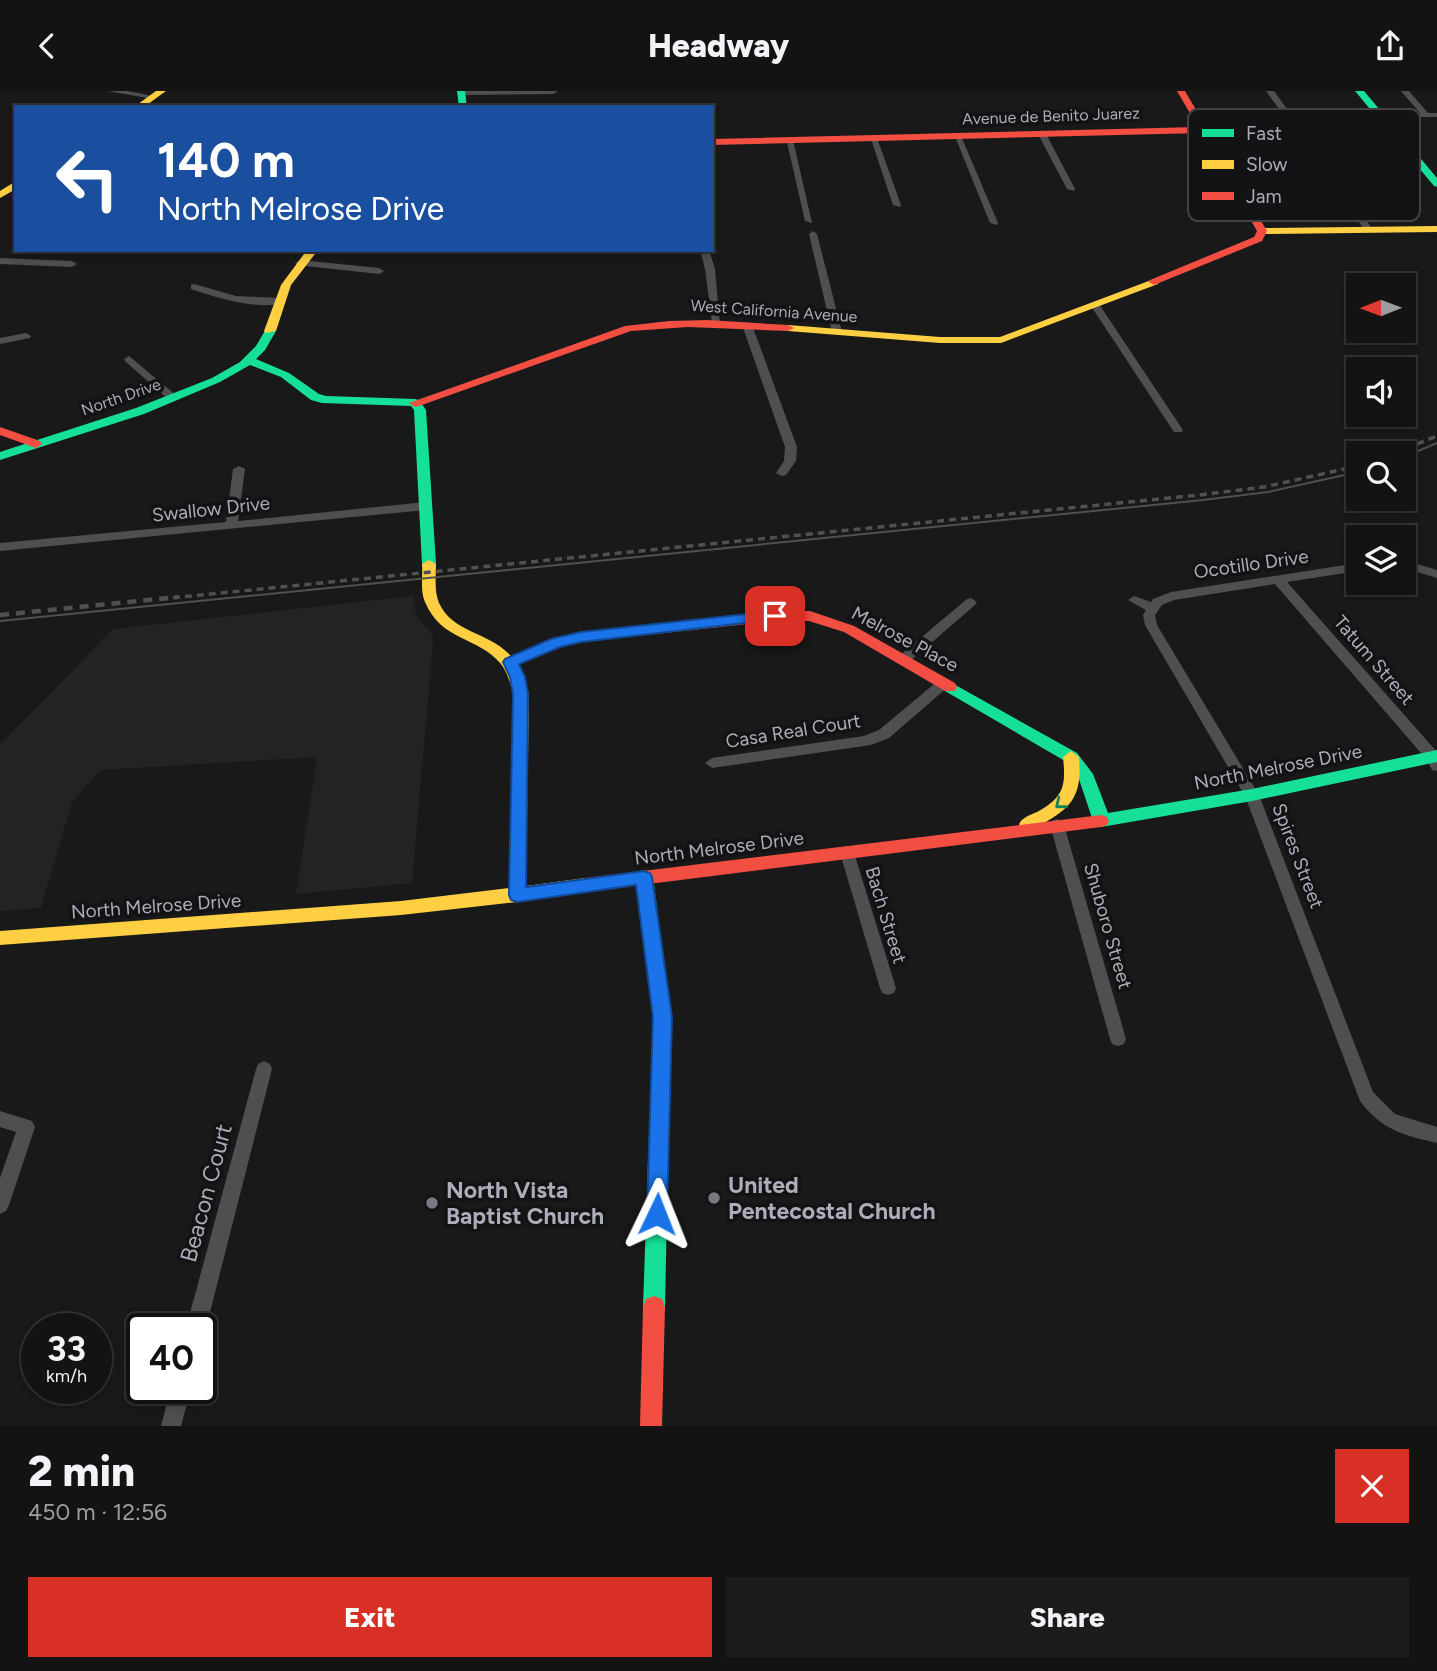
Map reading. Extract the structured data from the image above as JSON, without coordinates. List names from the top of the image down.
{
  "streets": {
    "street": [
      "Avenue de Benito Juarez",
      "West California Avenue",
      "North Drive",
      "Swallow Drive",
      "Ocotillo Drive",
      "Melrose Place",
      "Tatum Street",
      "Casa Real Court",
      "North Melrose Drive",
      "Spires Street",
      "Bach Street",
      "Shuboro Street",
      "Beacon Court"
    ]
  },
  "crossings": [
    ["Ocotillo Drive", "Tatum Street"],
    ["Ocotillo Drive", "Spires Street"],
    ["Melrose Place", "Casa Real Court"],
    ["Melrose Place", "North Melrose Drive"],
    ["Tatum Street", "North Melrose Drive"],
    ["North Melrose Drive", "Spires Street"],
    ["North Melrose Drive", "Bach Street"],
    ["North Melrose Drive", "Shuboro Street"]
  ],
  "places": ["United Pentecostal Church", "North Vista Baptist Church"],
  "legend": ["Fast", "Slow", "Jam"],
  "north": "left",
  "page": {
    "header": "Headway",
    "turn": ["140 m", "North Melrose Drive"],
    "speed": "33 km/h",
    "limit": "40",
    "heading": ["2 min", "450 m · 12:56"],
    "buttons": ["Exit", "Share"]
  }
}
